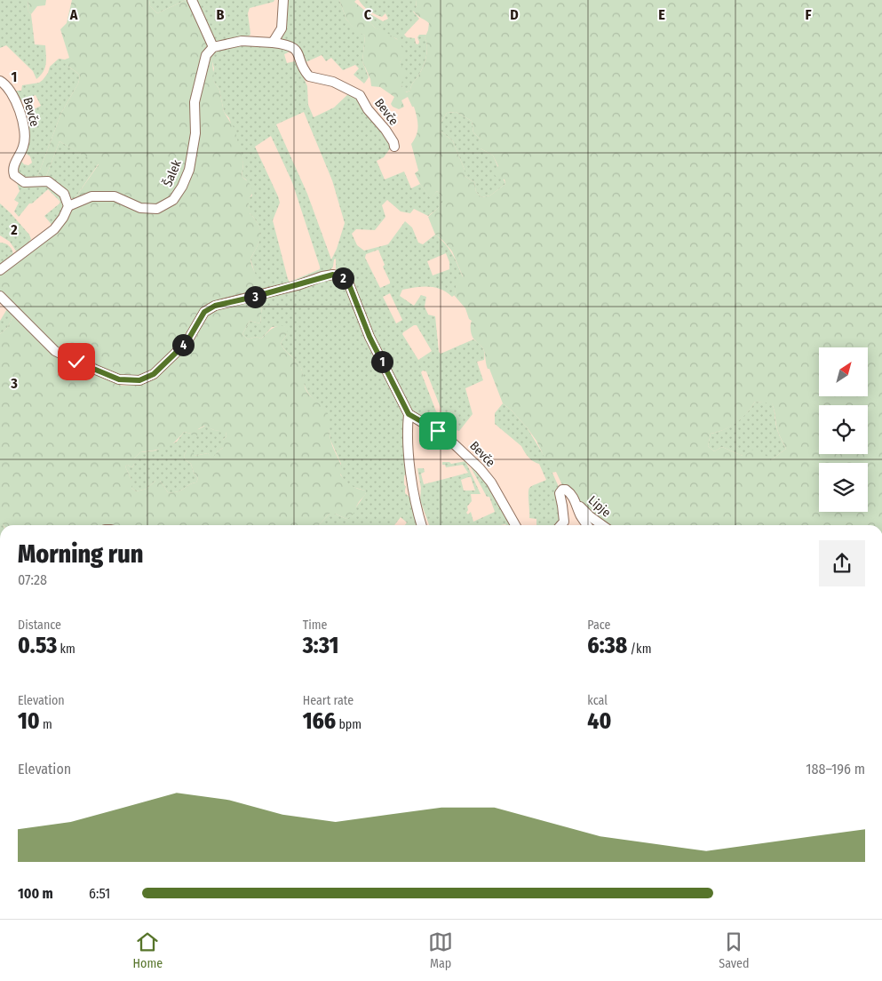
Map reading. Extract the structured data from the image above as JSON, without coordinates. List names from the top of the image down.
{
  "streets": {
    "street": ["Bevče", "Šalek", "Lipje"]
  },
  "crossings": [
    ["Bevče", "Šalek"]
  ],
  "north": "top right",
  "page": {
    "pins": [
      "2",
      "3",
      "4",
      "1"
    ],
    "heading": ["Morning run", "07:28"],
    "stats": [
      ["Distance", "0.53 km"],
      ["Time", "3:31"],
      ["Pace", "6:38 /km"],
      ["Elevation", "10 m"],
      ["Heart rate", "166 bpm"],
      ["kcal", "40"]
    ],
    "chart": ["Elevation", "188–196 m"],
    "list": [
      {
        "name": "100 m",
        "note": "6:51"
      }
    ],
    "tabs": ["Home", "Map", "Saved"]
  },
  "grid": {
    "columns": [
      "A",
      "B",
      "C",
      "D",
      "E",
      "F"
    ],
    "rows": ["1", "2", "3"]
  }
}
